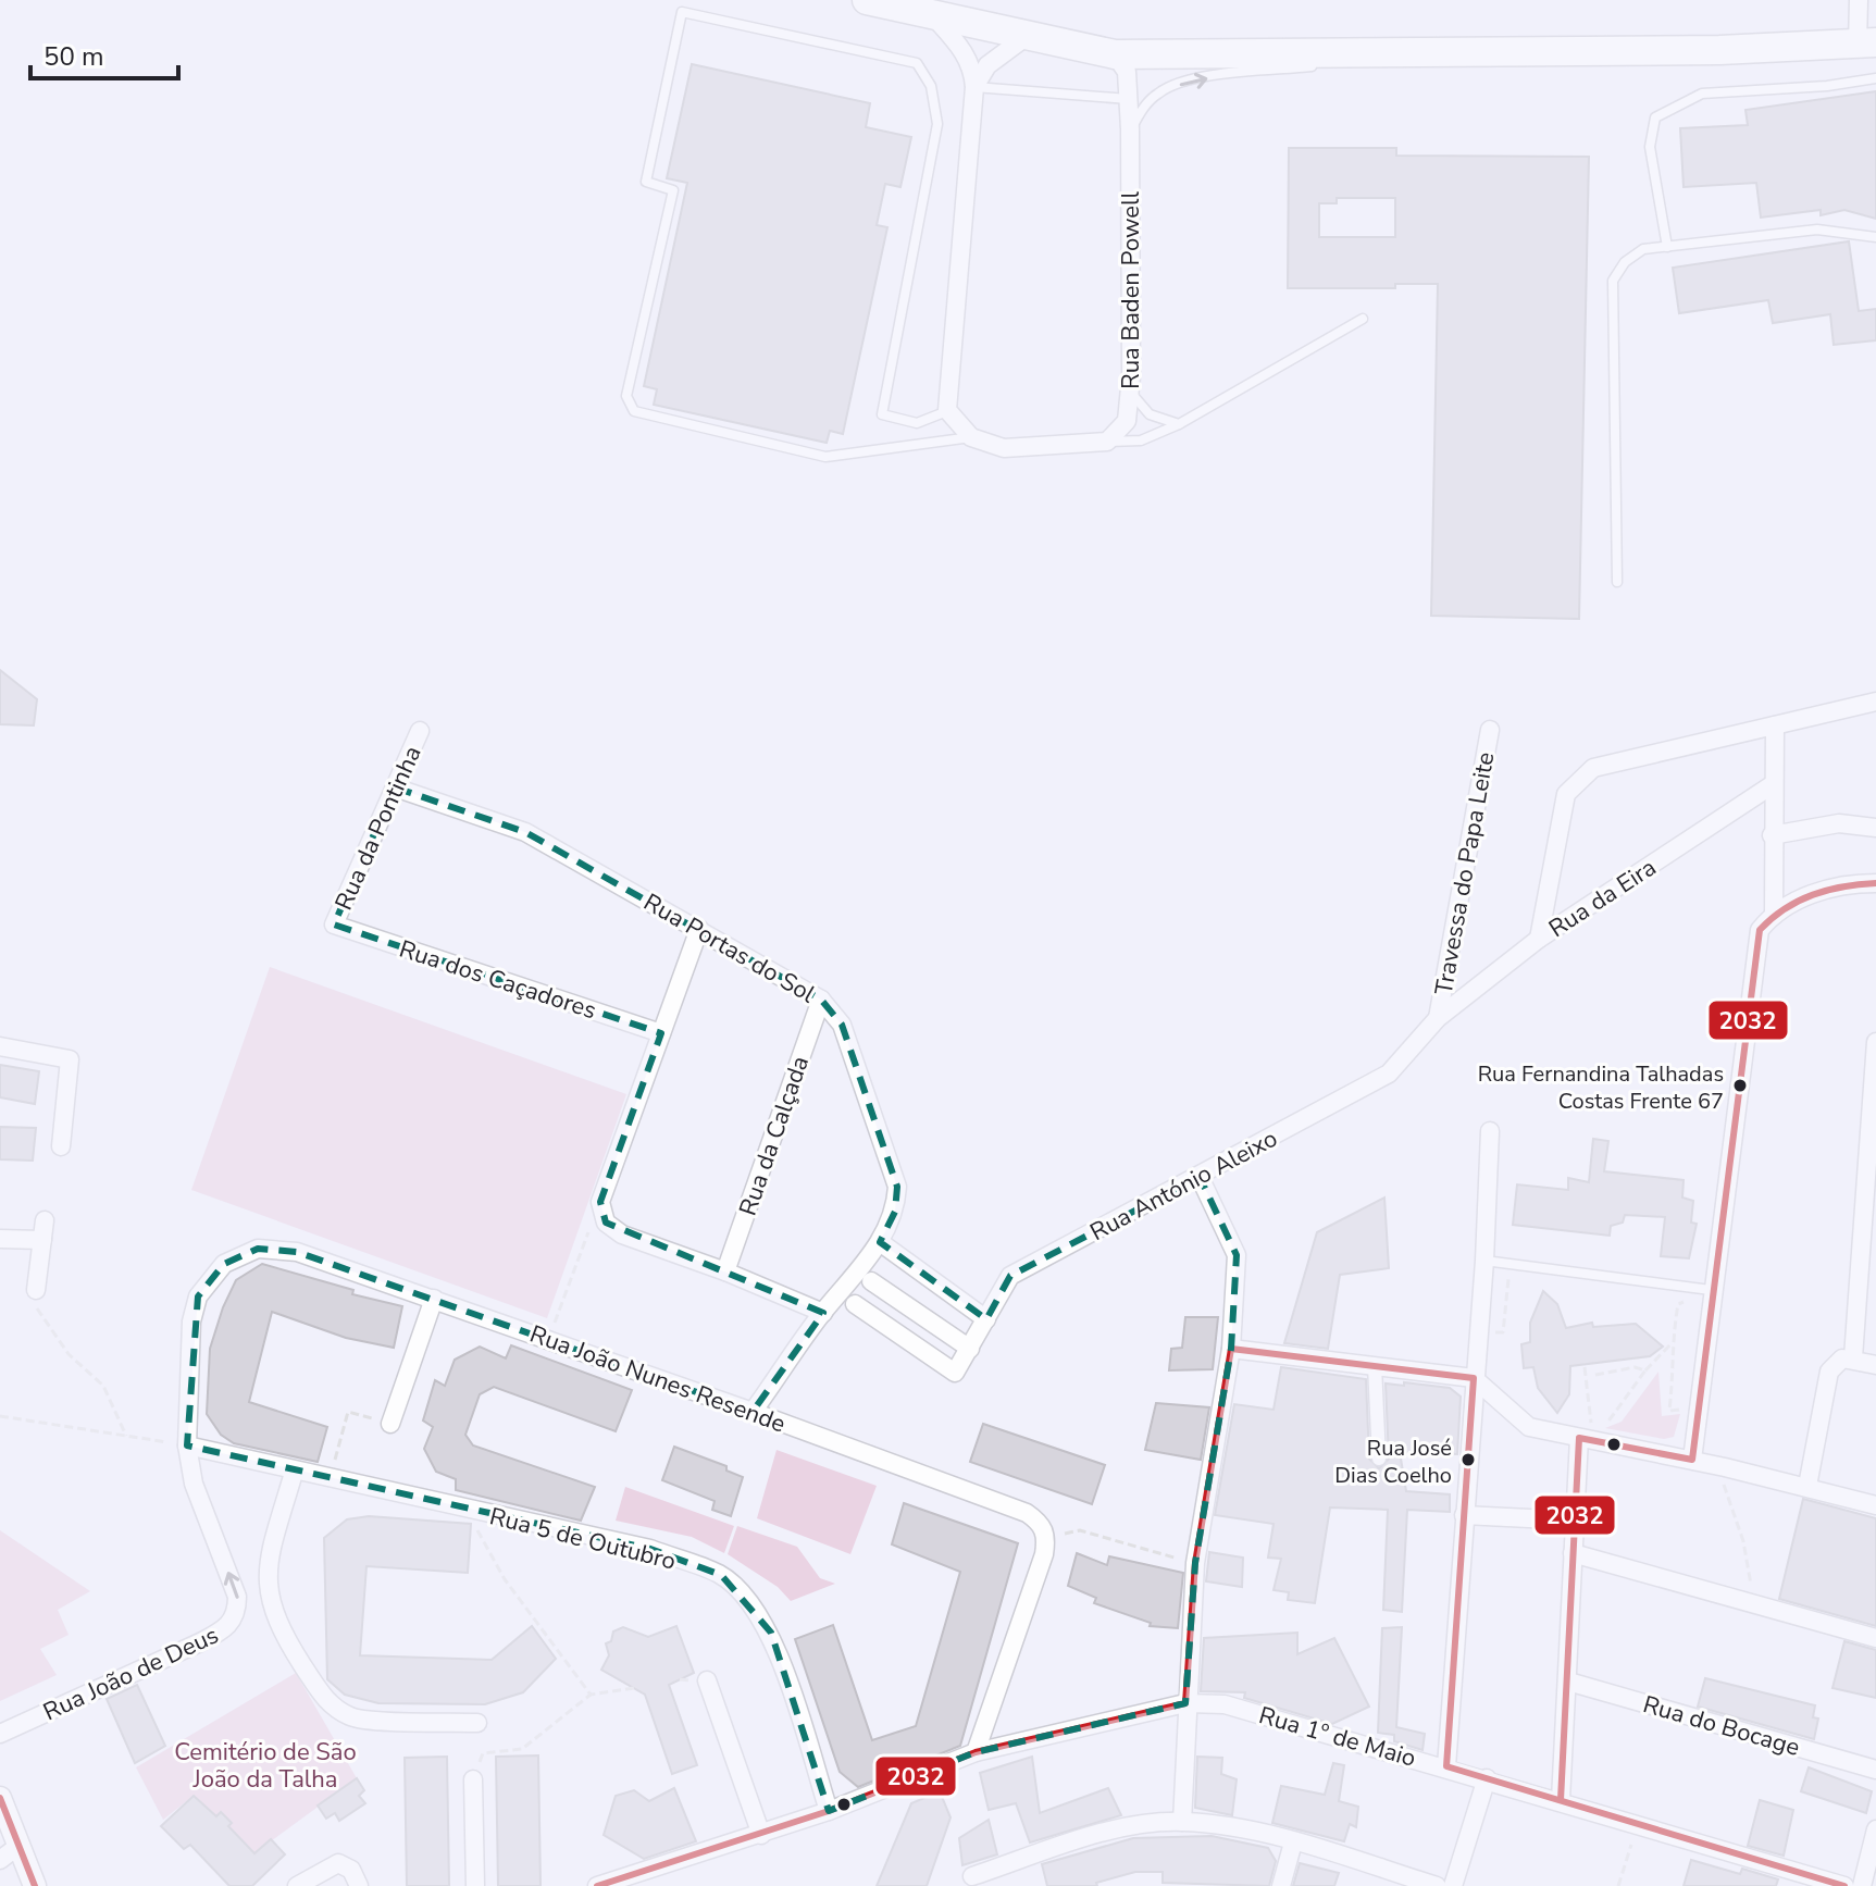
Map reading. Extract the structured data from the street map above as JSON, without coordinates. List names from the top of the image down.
{
  "streets": {
    "street": [
      "Rua Baden Powell",
      "Rua da Pontinha",
      "Travessa do Papa Leite",
      "Rua da Eira",
      "Rua Portas do Sol",
      "Rua dos Caçadores",
      "Rua da Calçada",
      "Rua António Aleixo",
      "Rua João Nunes Resende",
      "Rua 5 de Outubro",
      "Rua João de Deus",
      "Rua do Bocage",
      "Rua 1º de Maio"
    ]
  },
  "crossings": [
    ["Rua da Pontinha", "Rua Portas do Sol"],
    ["Rua da Pontinha", "Rua dos Caçadores"],
    ["Travessa do Papa Leite", "Rua da Eira"],
    ["Travessa do Papa Leite", "Rua António Aleixo"],
    ["Rua da Eira", "Rua António Aleixo"],
    ["Rua Portas do Sol", "Rua da Calçada"],
    ["Rua Portas do Sol", "Rua João Nunes Resende"],
    ["Rua João Nunes Resende", "Rua 5 de Outubro"],
    ["Rua João Nunes Resende", "Rua João de Deus"],
    ["Rua 5 de Outubro", "Rua João de Deus"],
    ["Rua 5 de Outubro", "Rua 1º de Maio"]
  ],
  "parks": ["Cemitério de São João da Talha"],
  "places": ["Rua Fernandina Talhadas Costas Frente 67", "Rua José Dias Coelho"],
  "lines": ["transit line 2032"],
  "scale_bar": "50 m"
}
